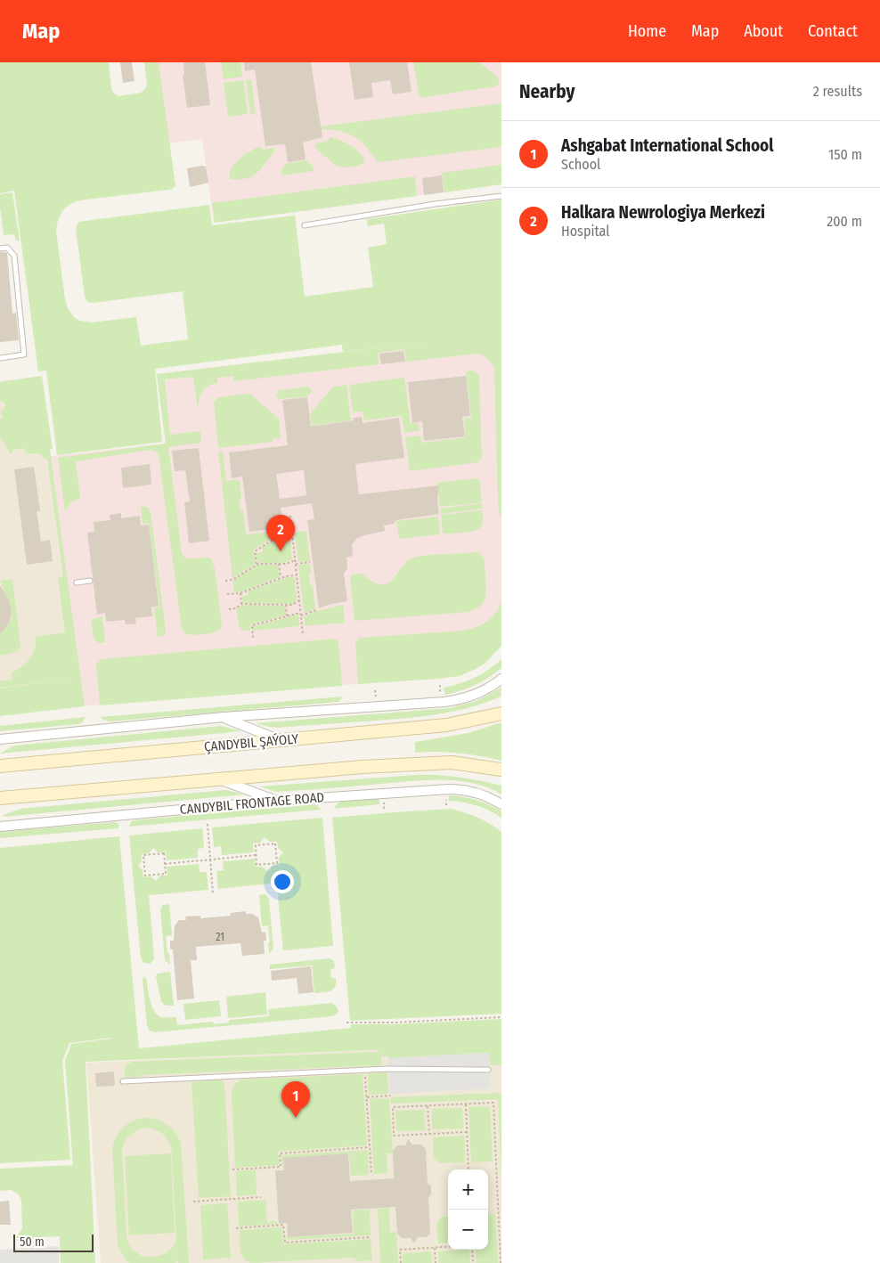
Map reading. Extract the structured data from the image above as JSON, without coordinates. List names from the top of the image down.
{
  "streets": {
    "main road": ["ÇANDYBIL ŞAÝOLY"],
    "street": ["CANDYBIL FRONTAGE ROAD"]
  },
  "house_numbers": ["21"],
  "scale_bar": "50 m",
  "page": {
    "header": "Map",
    "nav": [
      "Home",
      "Map",
      "About",
      "Contact"
    ],
    "heading": ["Nearby", "2 results"],
    "list": [
      {
        "mark": "1",
        "name": "Ashgabat International School",
        "note": "School",
        "value": "150 m"
      },
      {
        "mark": "2",
        "name": "Halkara Newrologiya Merkezi",
        "note": "Hospital",
        "value": "200 m"
      }
    ],
    "pins": ["2", "1"],
    "map_buttons": ["+", "−"],
    "scale": "50 m"
  }
}
